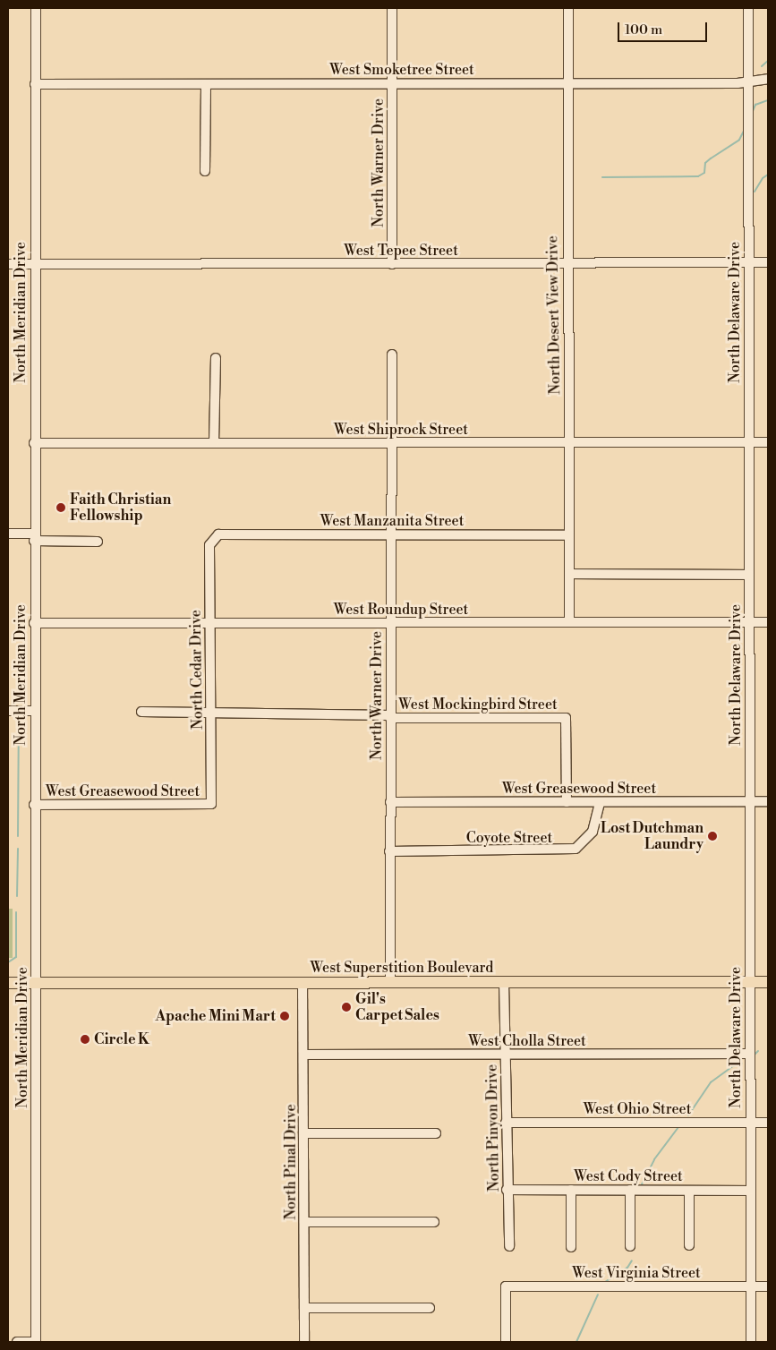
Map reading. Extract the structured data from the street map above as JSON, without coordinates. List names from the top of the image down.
{
  "streets": {
    "main road": ["West Superstition Boulevard"],
    "street": [
      "West Smoketree Street",
      "North Warner Drive",
      "West Tepee Street",
      "North Meridian Drive",
      "North Delaware Drive",
      "North Desert View Drive",
      "West Shiprock Street",
      "West Manzanita Street",
      "West Roundup Street",
      "North Cedar Drive",
      "West Mockingbird Street",
      "West Greasewood Street",
      "Coyote Street",
      "West Cholla Street",
      "West Ohio Street",
      "North Pinyon Drive",
      "North Pinal Drive",
      "West Cody Street",
      "West Virginia Street"
    ]
  },
  "crossings": [
    ["West Smoketree Street", "North Warner Drive"],
    ["West Smoketree Street", "North Meridian Drive"],
    ["West Smoketree Street", "North Delaware Drive"],
    ["West Smoketree Street", "North Desert View Drive"],
    ["North Warner Drive", "West Tepee Street"],
    ["North Warner Drive", "West Shiprock Street"],
    ["North Warner Drive", "West Manzanita Street"],
    ["North Warner Drive", "West Roundup Street"],
    ["North Warner Drive", "West Mockingbird Street"],
    ["North Warner Drive", "West Greasewood Street"],
    ["North Warner Drive", "Coyote Street"],
    ["North Warner Drive", "West Superstition Boulevard"],
    ["West Tepee Street", "North Meridian Drive"],
    ["West Tepee Street", "North Delaware Drive"],
    ["West Tepee Street", "North Desert View Drive"],
    ["North Meridian Drive", "West Shiprock Street"],
    ["North Meridian Drive", "West Roundup Street"],
    ["North Meridian Drive", "West Greasewood Street"],
    ["North Meridian Drive", "West Superstition Boulevard"],
    ["North Delaware Drive", "West Shiprock Street"],
    ["North Delaware Drive", "West Roundup Street"],
    ["North Delaware Drive", "West Greasewood Street"],
    ["North Delaware Drive", "West Superstition Boulevard"],
    ["North Delaware Drive", "West Cholla Street"],
    ["North Delaware Drive", "West Ohio Street"],
    ["North Delaware Drive", "West Cody Street"],
    ["North Delaware Drive", "West Virginia Street"],
    ["North Desert View Drive", "West Shiprock Street"],
    ["North Desert View Drive", "West Manzanita Street"],
    ["North Desert View Drive", "West Roundup Street"],
    ["West Manzanita Street", "North Cedar Drive"],
    ["West Roundup Street", "North Cedar Drive"],
    ["North Cedar Drive", "West Mockingbird Street"],
    ["North Cedar Drive", "West Greasewood Street"],
    ["West Mockingbird Street", "West Greasewood Street"],
    ["West Greasewood Street", "Coyote Street"],
    ["West Superstition Boulevard", "North Pinyon Drive"],
    ["West Superstition Boulevard", "North Pinal Drive"],
    ["West Cholla Street", "North Pinyon Drive"],
    ["West Cholla Street", "North Pinal Drive"],
    ["West Ohio Street", "North Pinyon Drive"],
    ["North Pinyon Drive", "West Cody Street"]
  ],
  "places": [
    "Faith Christian Fellowship",
    "Lost Dutchman Laundry",
    "Gil's Carpet Sales",
    "Apache Mini Mart",
    "Circle K"
  ],
  "scale_bar": "100 m"
}
